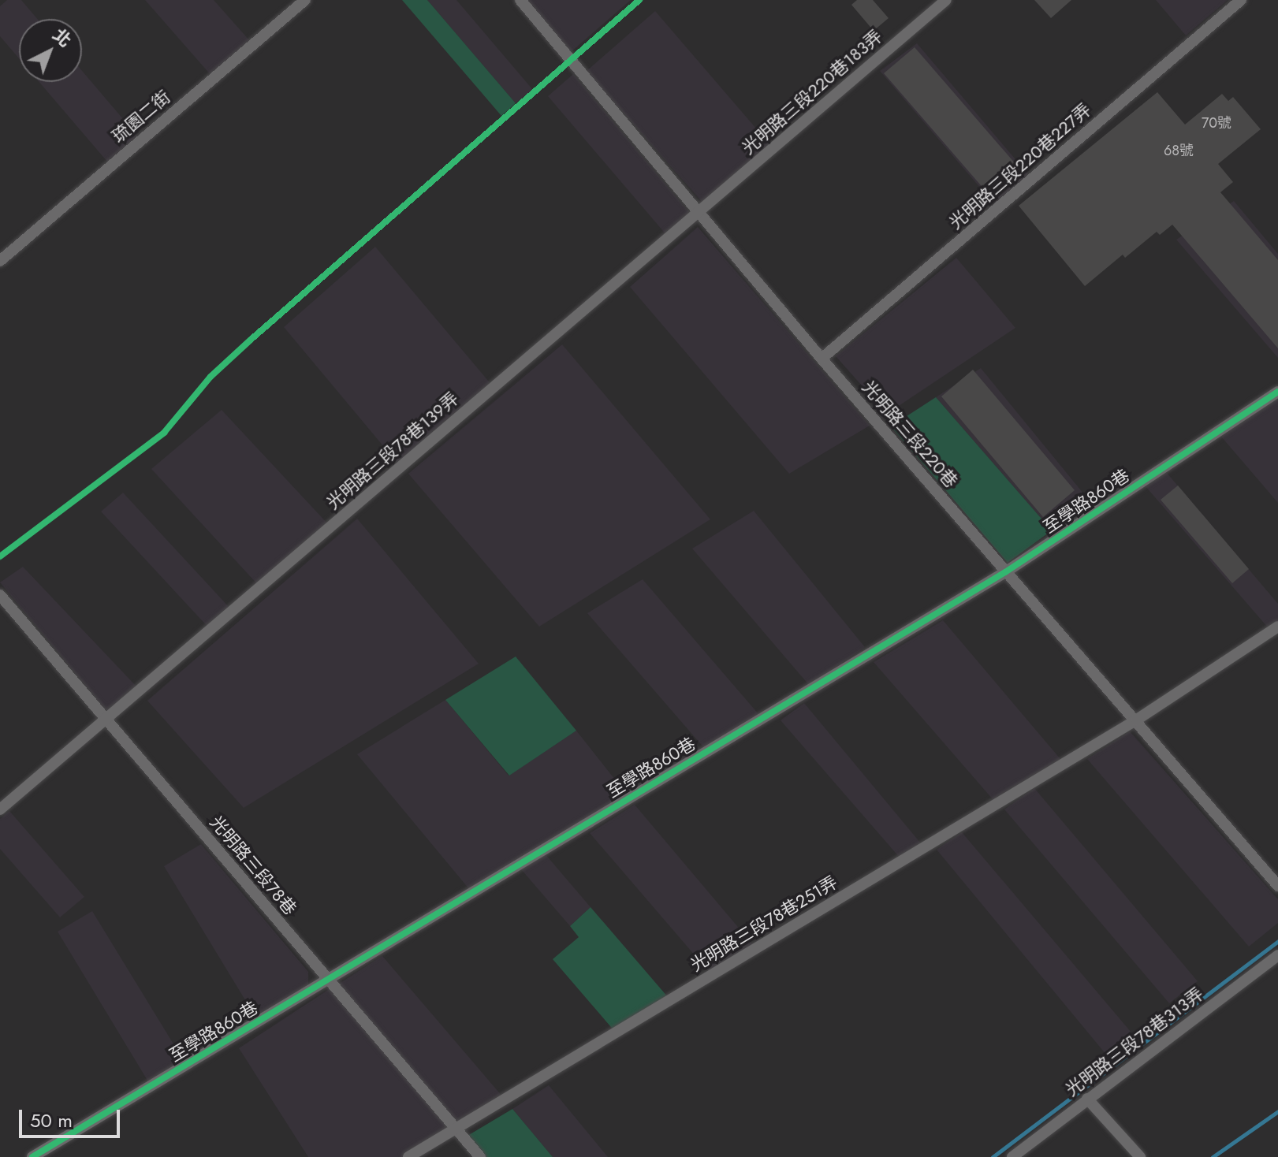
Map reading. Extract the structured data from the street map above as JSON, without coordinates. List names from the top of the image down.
{
  "streets": {
    "street": [
      "光明路三段220巷183弄",
      "琉園二街",
      "光明路三段220巷227弄",
      "光明路三段220巷",
      "光明路三段78巷139弄",
      "至學路860巷",
      "光明路三段78巷",
      "光明路三段78巷251弄",
      "光明路三段78巷313弄"
    ]
  },
  "crossings": [
    ["光明路三段220巷183弄", "光明路三段220巷"],
    ["光明路三段220巷183弄", "光明路三段78巷139弄"],
    ["光明路三段220巷227弄", "光明路三段220巷"],
    ["光明路三段220巷", "光明路三段78巷139弄"],
    ["光明路三段220巷", "至學路860巷"],
    ["光明路三段220巷", "光明路三段78巷251弄"],
    ["光明路三段78巷139弄", "光明路三段78巷"],
    ["至學路860巷", "光明路三段78巷"],
    ["光明路三段78巷", "光明路三段78巷251弄"]
  ],
  "house_numbers": ["70號", "68號"],
  "scale_bar": "50 m",
  "north": "top right"
}
